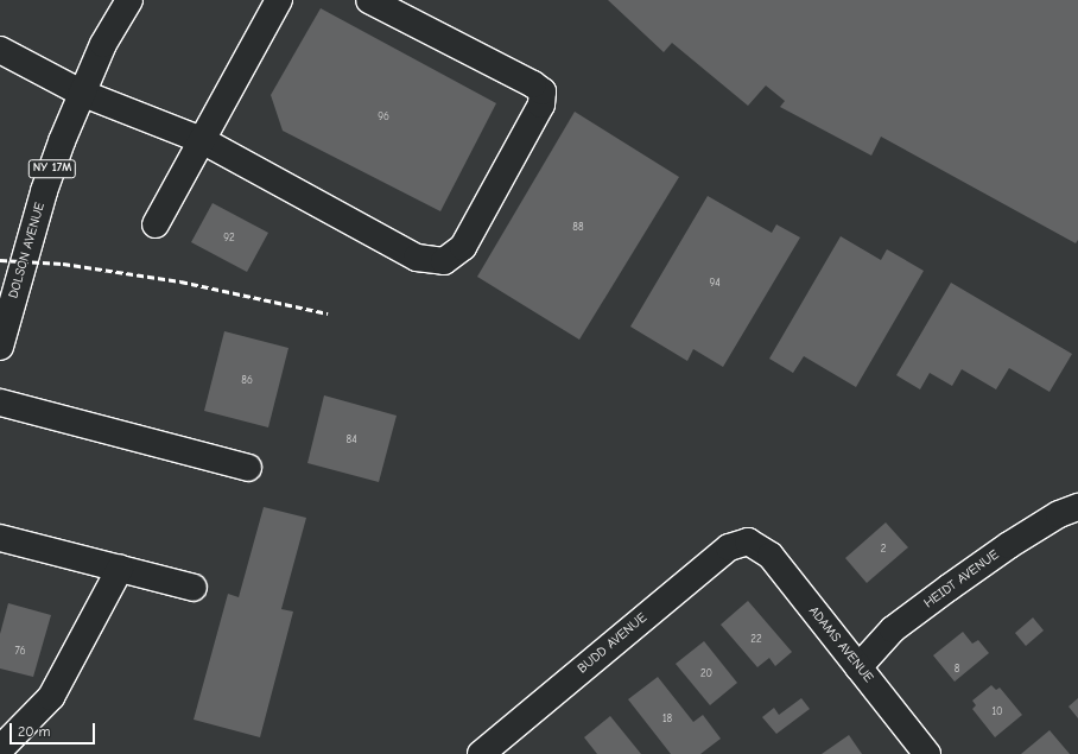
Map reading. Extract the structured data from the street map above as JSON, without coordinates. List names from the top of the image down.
{
  "streets": {
    "street": [
      "NY 17M",
      "DOLSON AVENUE",
      "HEIDT AVENUE",
      "BUDD AVENUE",
      "ADAMS AVENUE"
    ]
  },
  "crossings": [
    ["HEIDT AVENUE", "ADAMS AVENUE"],
    ["BUDD AVENUE", "ADAMS AVENUE"]
  ],
  "house_numbers": [
    "96",
    "88",
    "92",
    "94",
    "86",
    "84",
    "2",
    "22",
    "76",
    "8",
    "20",
    "10",
    "18"
  ],
  "scale_bar": "20 m"
}
